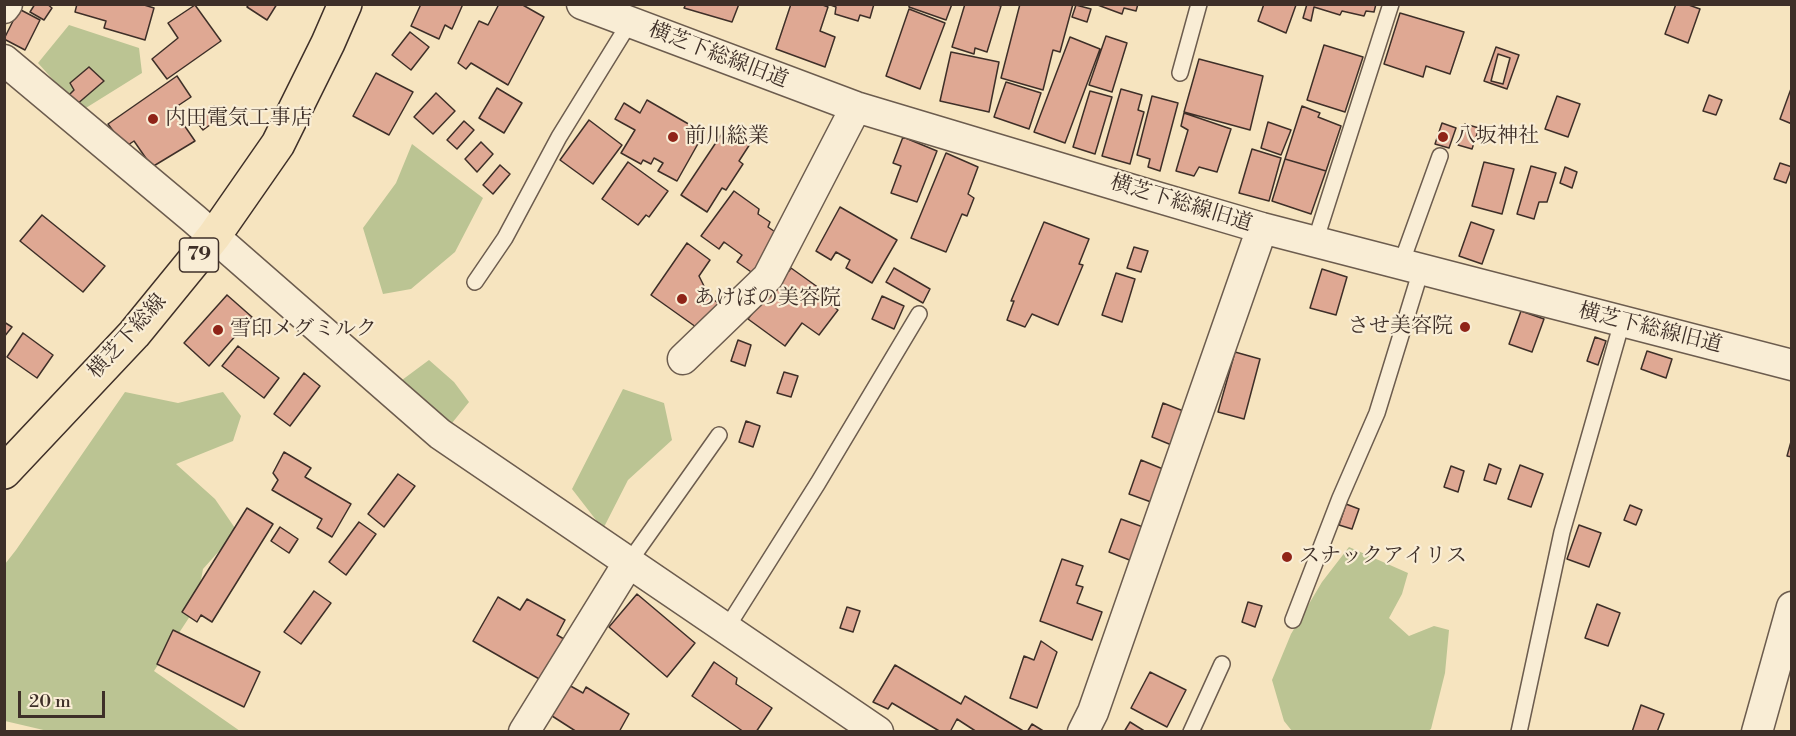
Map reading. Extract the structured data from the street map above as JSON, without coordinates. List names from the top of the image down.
{
  "streets": {
    "main road": ["79", "横芝下総線"],
    "street": ["横芝下総線旧道"]
  },
  "places": [
    "内田電気工事店",
    "前川総業",
    "八坂神社",
    "あけぼの美容院",
    "させ美容院",
    "雪印メグミルク",
    "スナックアイリス"
  ],
  "scale_bar": "20 m"
}
